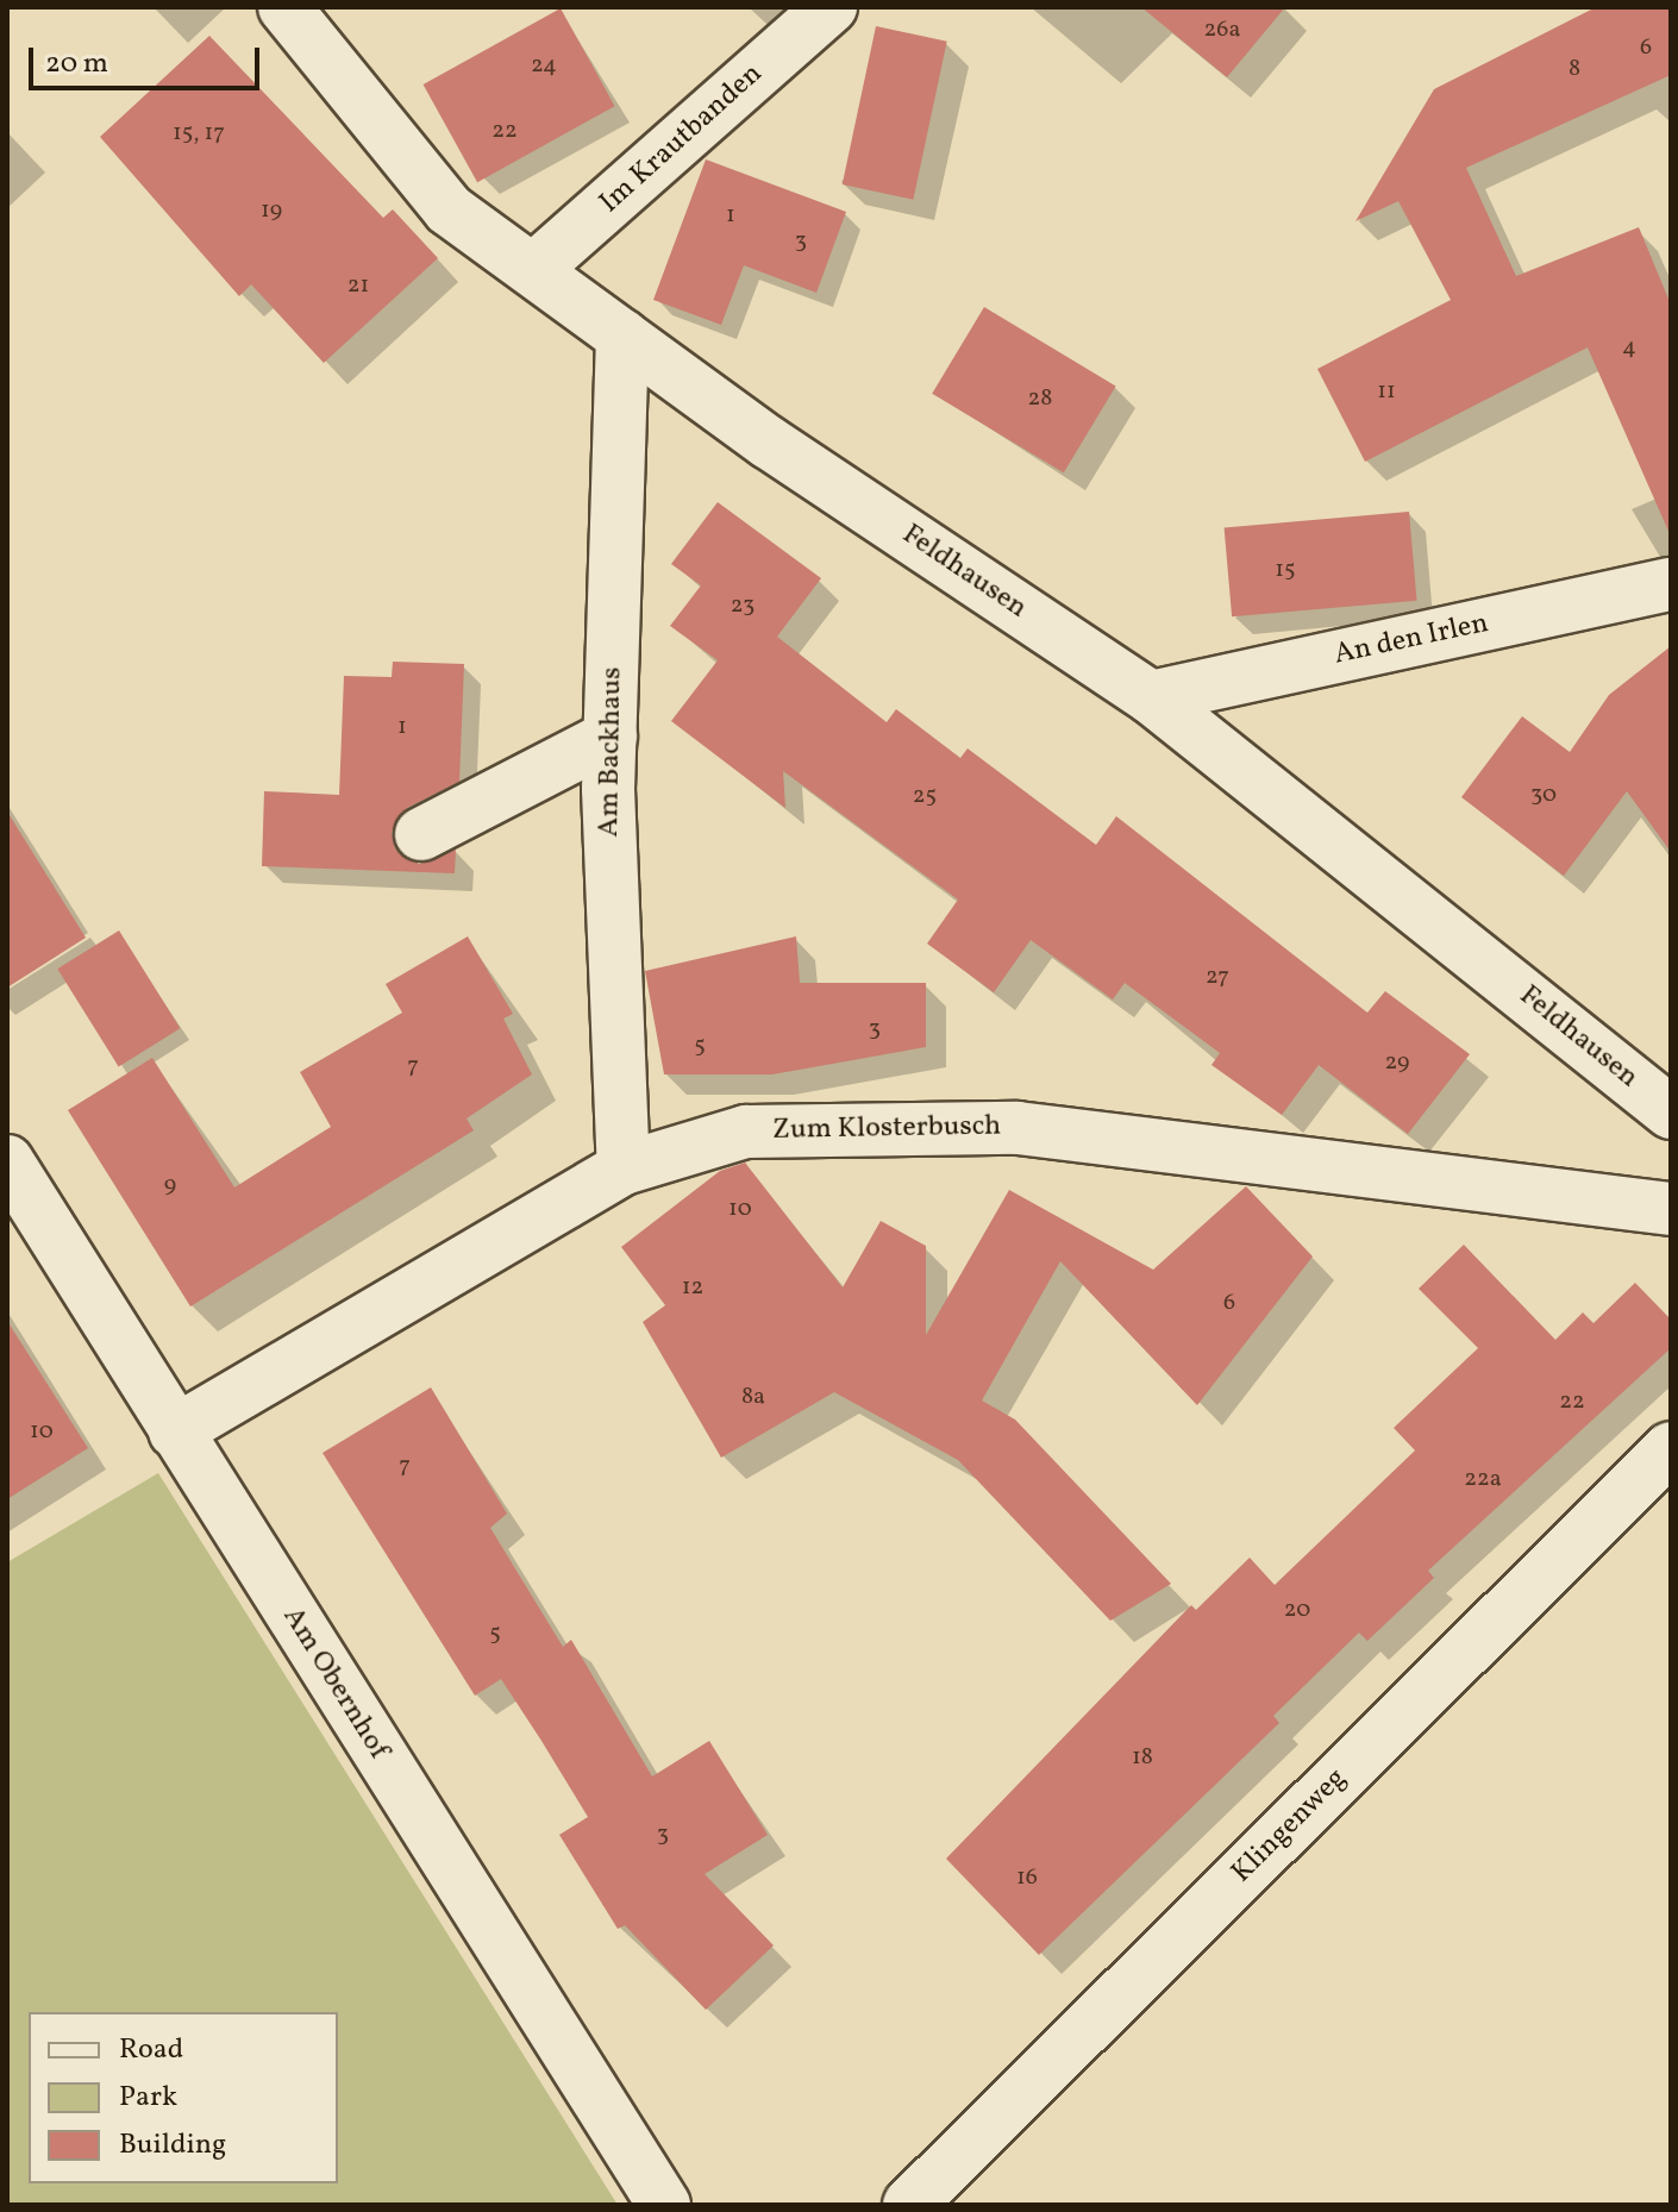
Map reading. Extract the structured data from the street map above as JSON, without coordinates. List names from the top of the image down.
{
  "streets": {
    "street": [
      "Im Krautbanden",
      "Feldhausen",
      "An den Irlen",
      "Am Backhaus",
      "Zum Klosterbusch",
      "Am Obernhof",
      "Klingenweg"
    ]
  },
  "crossings": [
    ["Im Krautbanden", "Feldhausen"],
    ["Feldhausen", "An den Irlen"],
    ["Feldhausen", "Am Backhaus"],
    ["Am Backhaus", "Zum Klosterbusch"],
    ["Zum Klosterbusch", "Am Obernhof"]
  ],
  "house_numbers": [
    "26a",
    "6",
    "24",
    "8",
    "22",
    "15, 17",
    "19",
    "1",
    "3",
    "21",
    "4",
    "11",
    "28",
    "15",
    "23",
    "1",
    "30",
    "25",
    "27",
    "3",
    "5",
    "29",
    "7",
    "9",
    "10",
    "12",
    "6",
    "8a",
    "22",
    "10",
    "7",
    "22a",
    "20",
    "5",
    "18",
    "3",
    "16"
  ],
  "legend": ["Road", "Park", "Building"],
  "scale_bar": "20 m"
}
